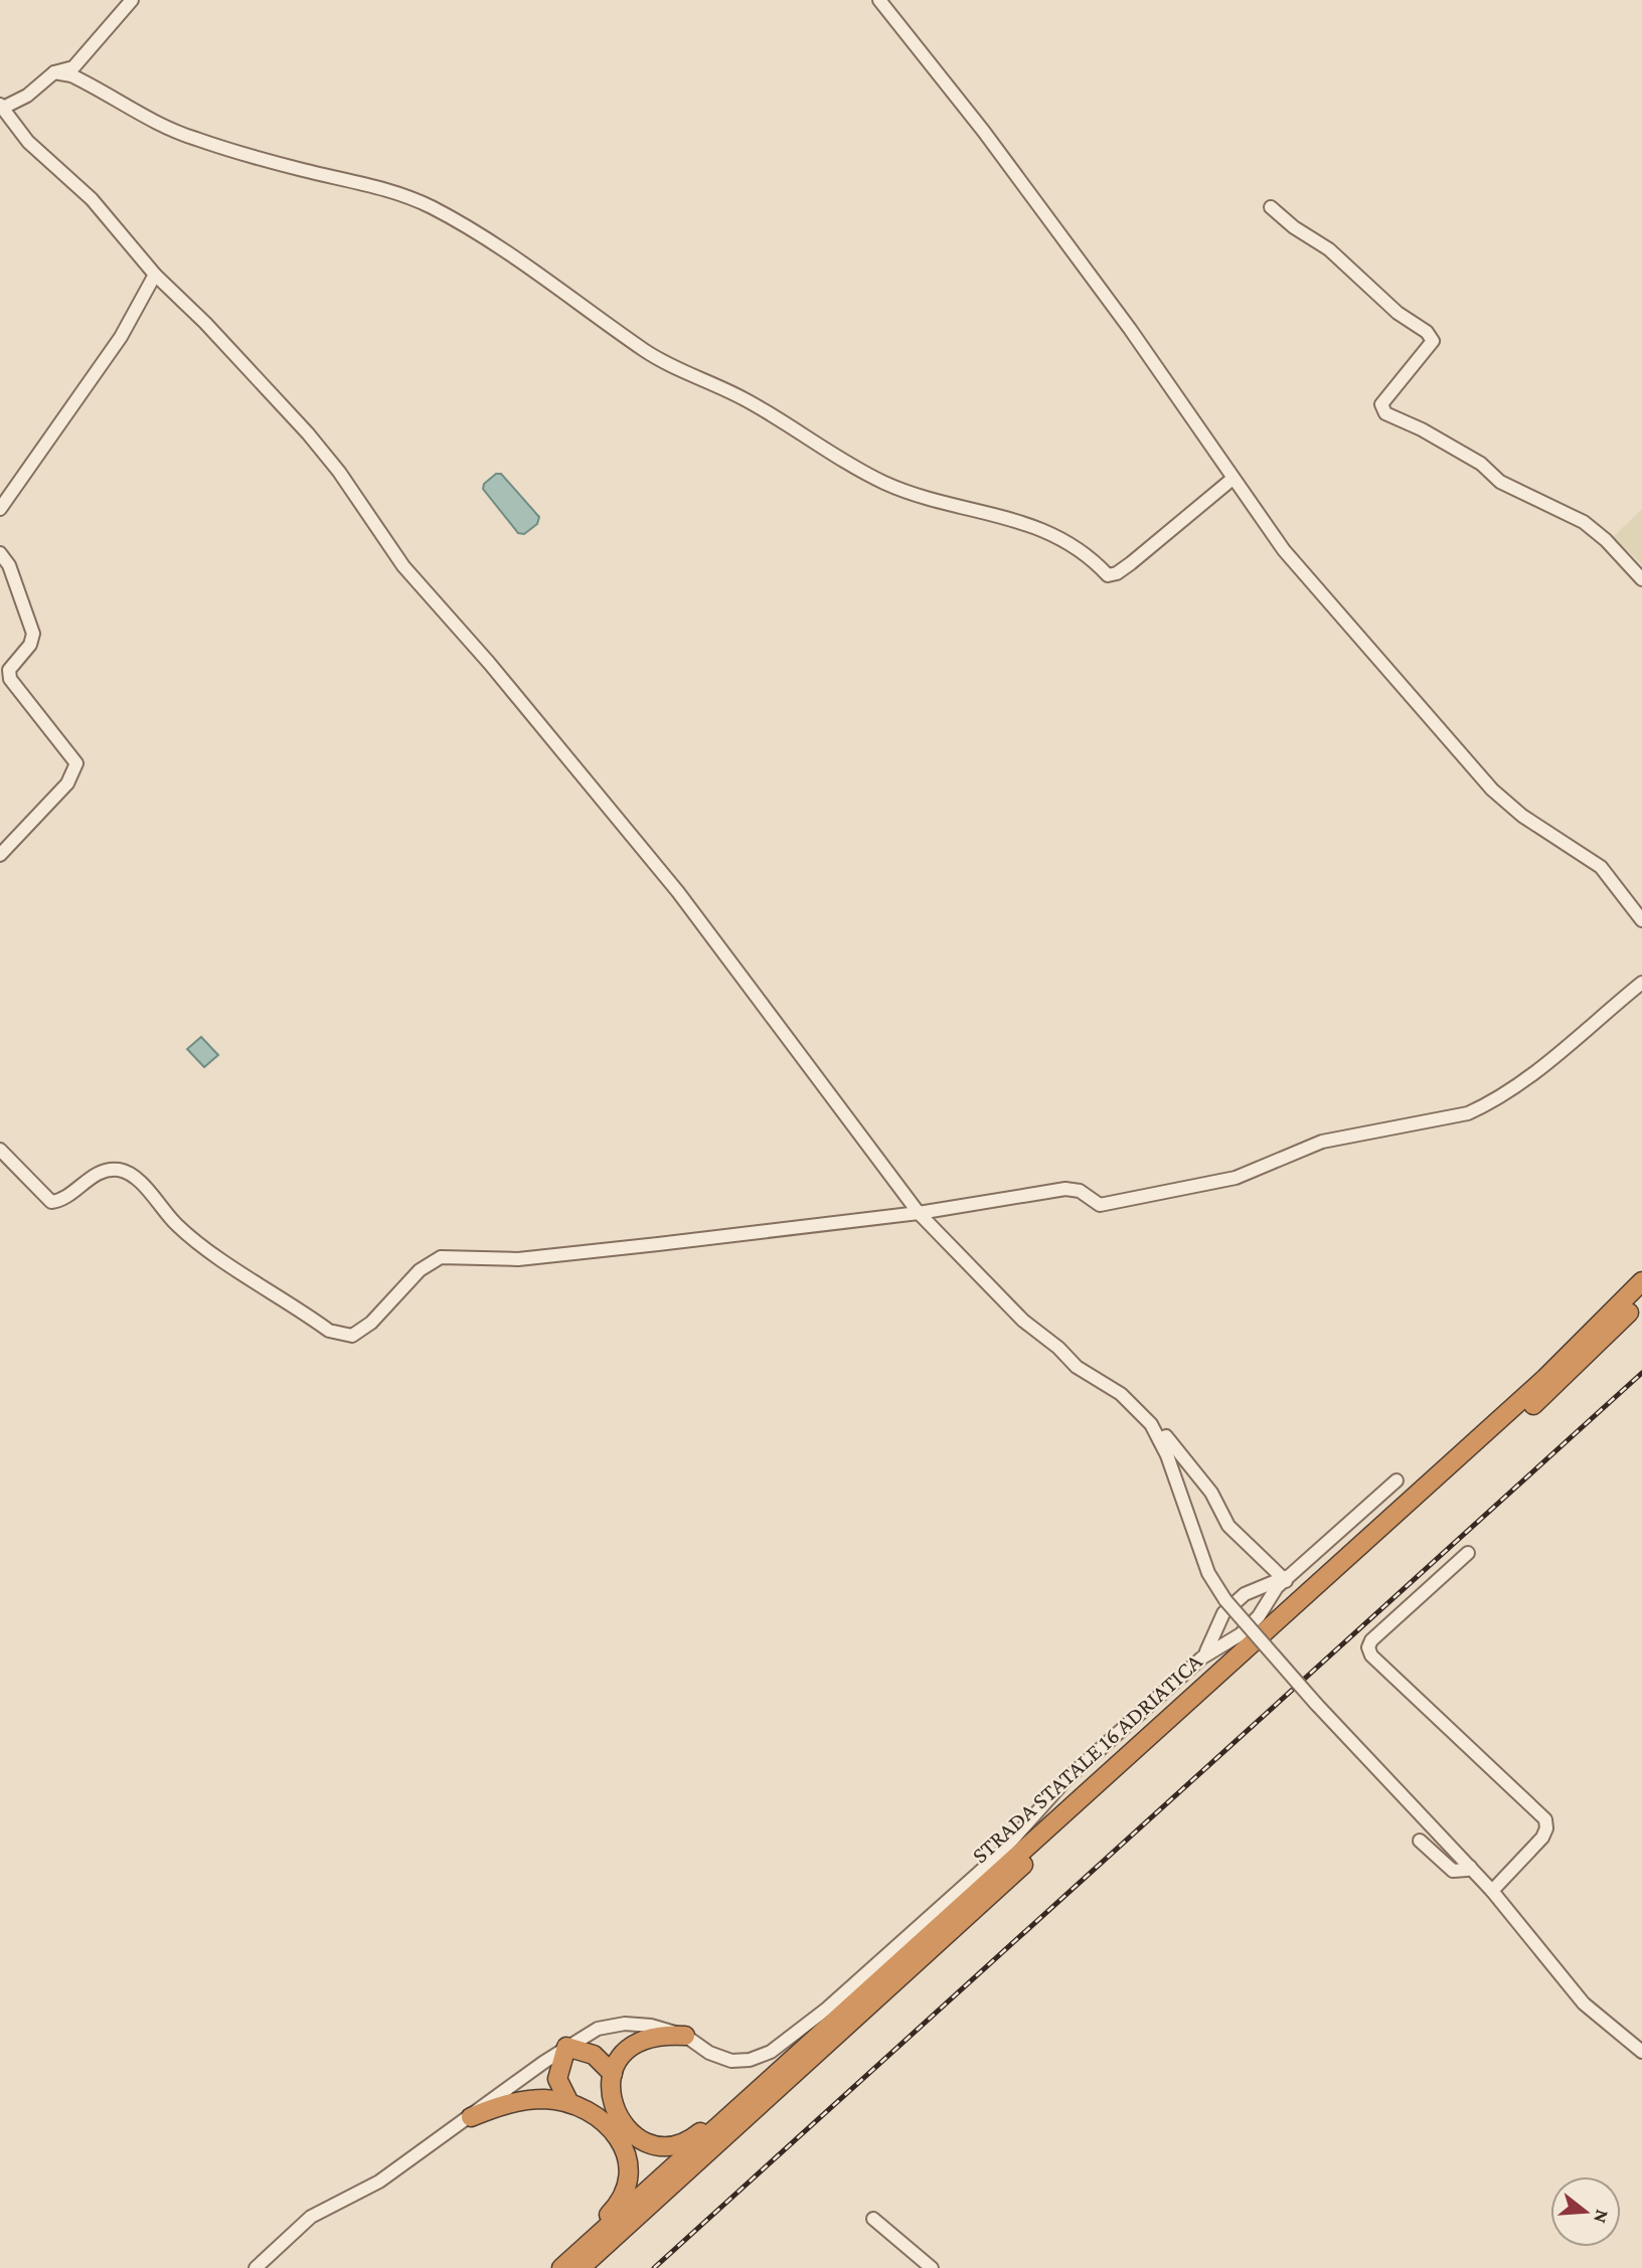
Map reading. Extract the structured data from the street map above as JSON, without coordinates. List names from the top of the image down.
{
  "streets": {
    "highway": ["STRADA STATALE 16 ADRIATICA"]
  },
  "north": "right"
}
